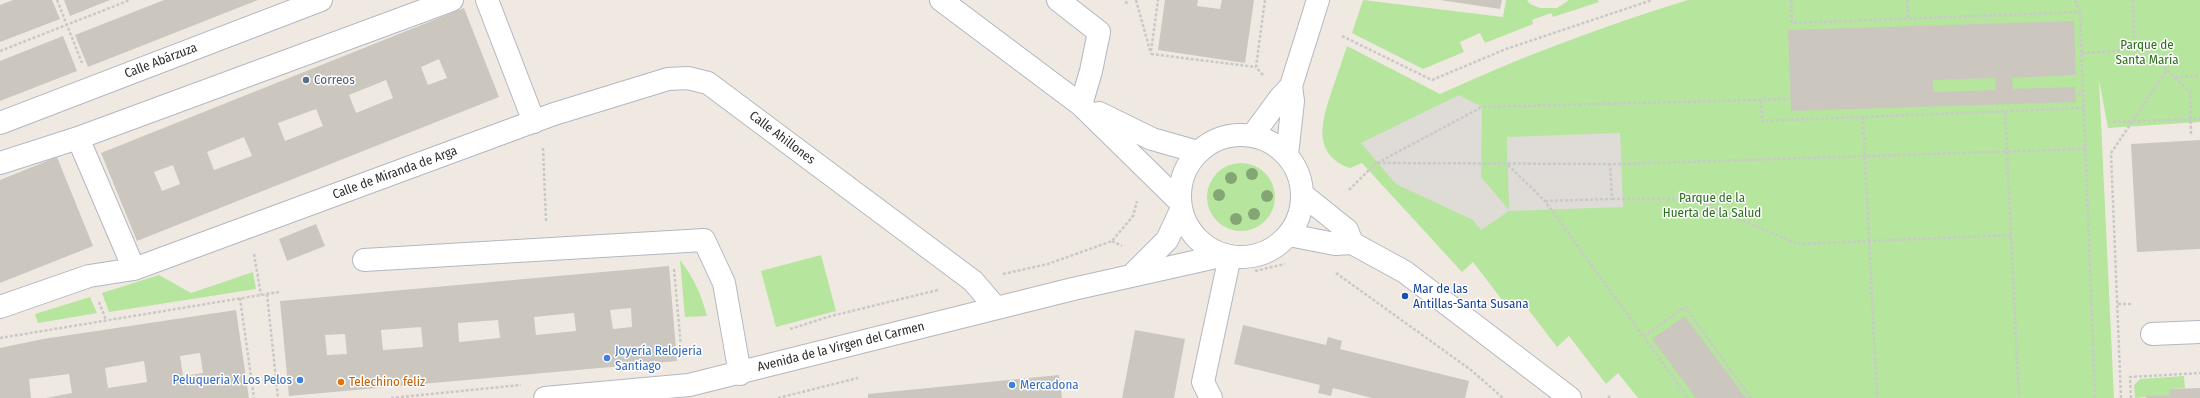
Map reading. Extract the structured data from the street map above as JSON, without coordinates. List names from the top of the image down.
{
  "streets": {
    "street": [
      "Calle Abárzuza",
      "Calle Ahillones",
      "Calle de Miranda de Arga",
      "Avenida de la Virgen del Carmen"
    ]
  },
  "crossings": [
    ["Calle Ahillones", "Calle de Miranda de Arga"],
    ["Calle Ahillones", "Avenida de la Virgen del Carmen"]
  ],
  "parks": ["Parque de Santa María", "Parque de la Huerta de la Salud"],
  "places": [
    "Correos",
    "Mar de las Antillas-Santa Susana",
    "Joyería Relojería Santiago",
    "Peluqueria X Los Pelos",
    "Telechino feliz",
    "Mercadona"
  ]
}
